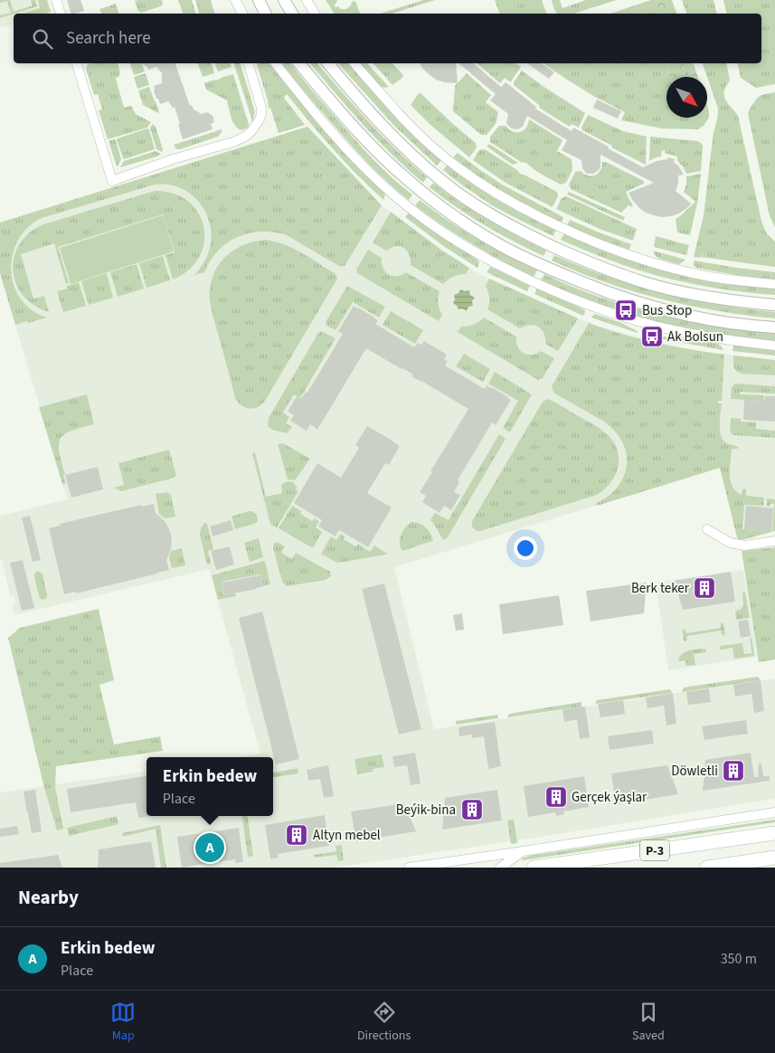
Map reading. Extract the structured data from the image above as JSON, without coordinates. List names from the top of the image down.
{
  "streets": {
    "highway": ["P-3"]
  },
  "places": {
    "bus stop": ["Bus Stop", "Ak Bolsun"],
    "building": [
      "Berk teker",
      "Döwletli",
      "Gerçek ýaşlar",
      "Beýik-bina",
      "Altyn mebel"
    ]
  },
  "north": "bottom right",
  "page": {
    "search": "Search here",
    "popup": ["Erkin bedew", "Place"],
    "pins": "A",
    "heading": "Nearby",
    "list": [
      {
        "mark": "A",
        "name": "Erkin bedew",
        "note": "Place",
        "value": "350 m"
      }
    ],
    "nav": ["Map", "Directions", "Saved"]
  }
}
